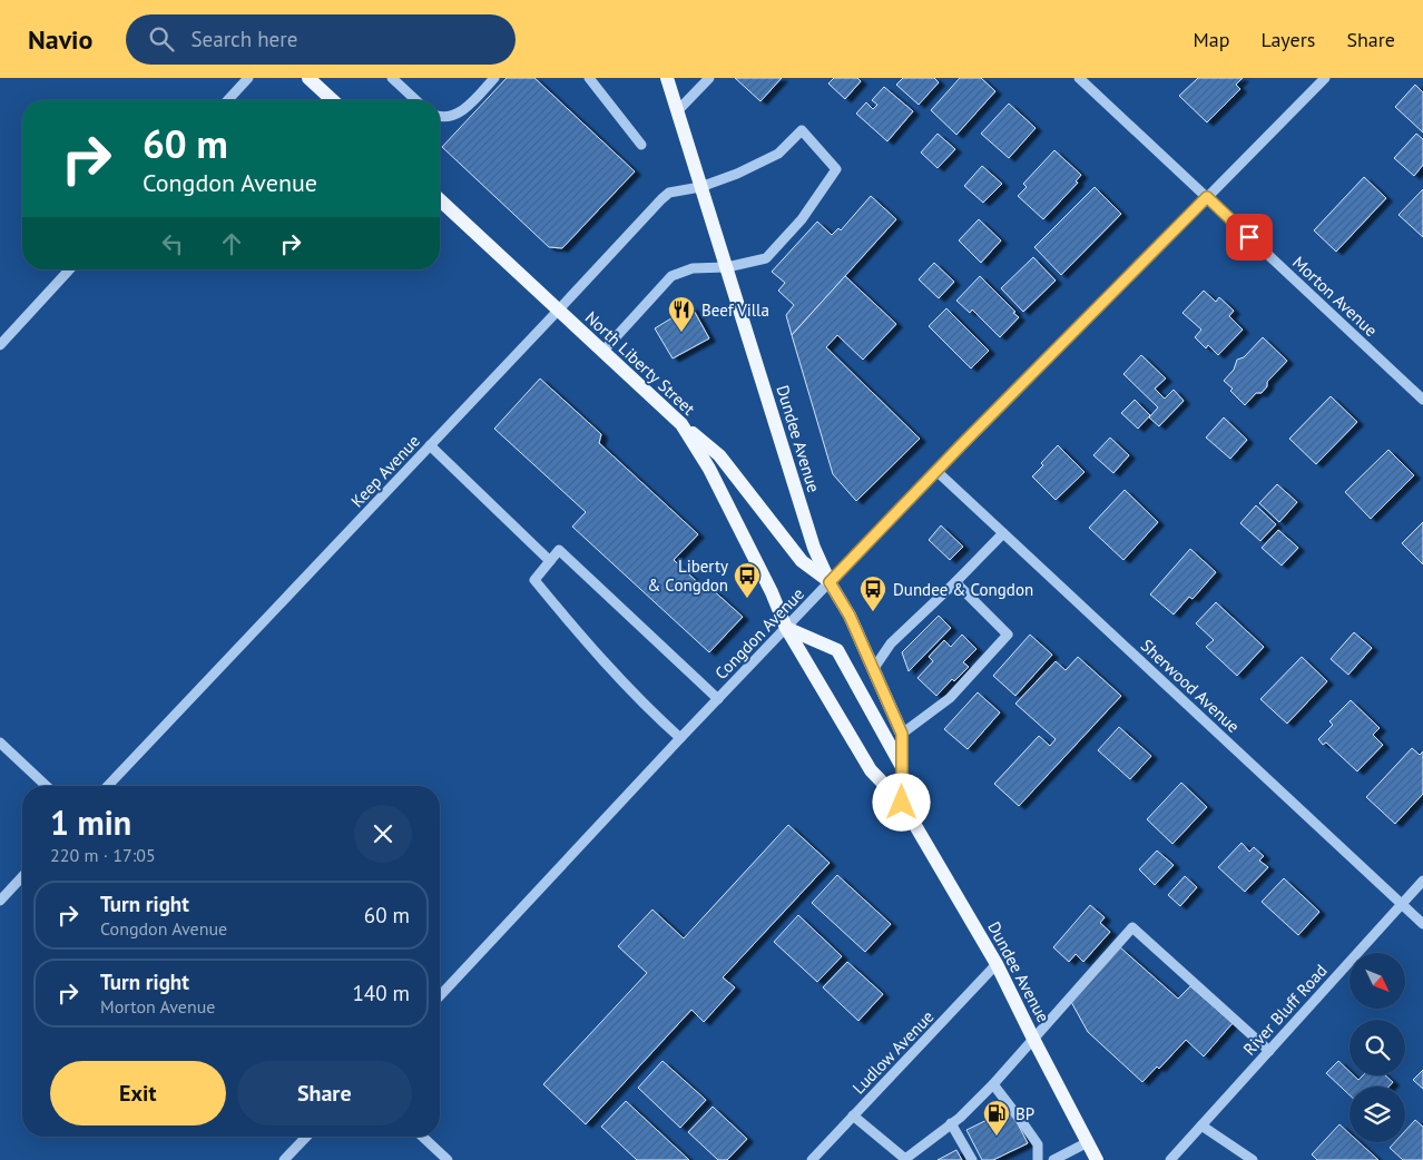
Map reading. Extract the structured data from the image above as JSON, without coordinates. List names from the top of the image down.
{
  "streets": {
    "main road": ["North Liberty Street", "Dundee Avenue"],
    "street": [
      "Morton Avenue",
      "Keep Avenue",
      "Congdon Avenue",
      "Sherwood Avenue",
      "River Bluff Road",
      "Ludlow Avenue"
    ]
  },
  "crossings": [
    ["Morton Avenue", "Congdon Avenue"],
    ["North Liberty Street", "Dundee Avenue"],
    ["North Liberty Street", "Keep Avenue"],
    ["North Liberty Street", "Congdon Avenue"],
    ["Dundee Avenue", "Keep Avenue"],
    ["Dundee Avenue", "Congdon Avenue"],
    ["Dundee Avenue", "Ludlow Avenue"],
    ["Congdon Avenue", "Sherwood Avenue"],
    ["Sherwood Avenue", "River Bluff Road"]
  ],
  "places": {
    "restaurant": ["Beef Villa"],
    "bus stop": ["Liberty & Congdon", "Dundee & Congdon"],
    "fuel station": ["BP"]
  },
  "north": "bottom right",
  "page": {
    "header": "Navio",
    "search": "Search here",
    "nav": ["Map", "Layers", "Share"],
    "turn": ["60 m", "Congdon Avenue"],
    "heading": ["1 min", "220 m · 17:05"],
    "list": [
      {
        "name": "Turn right",
        "note": "Congdon Avenue",
        "value": "60 m"
      },
      {
        "name": "Turn right",
        "note": "Morton Avenue",
        "value": "140 m"
      }
    ],
    "buttons": ["Exit", "Share"]
  }
}
